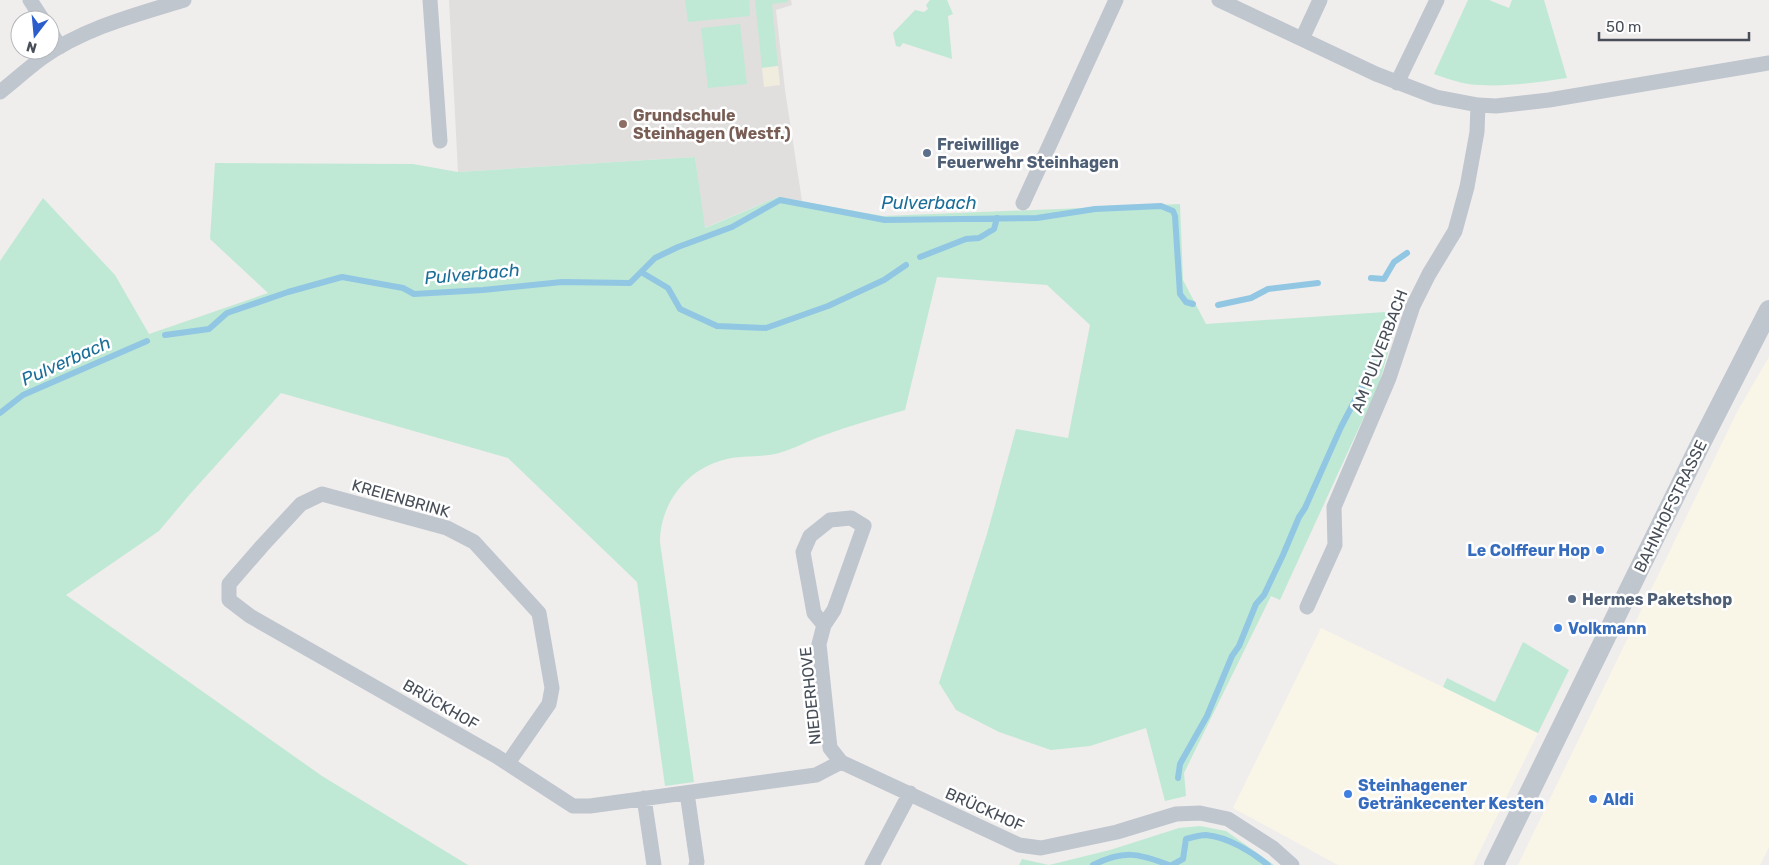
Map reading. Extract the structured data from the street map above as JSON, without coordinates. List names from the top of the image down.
{
  "streets": {
    "street": [
      "AM PULVERBACH",
      "KREIENBRINK",
      "BAHNHOFSTRASSE",
      "NIEDERHOVE",
      "BRÜCKHOF"
    ]
  },
  "crossings": [
    ["KREIENBRINK", "BRÜCKHOF"],
    ["NIEDERHOVE", "BRÜCKHOF"]
  ],
  "water": ["Pulverbach"],
  "places": [
    "Grundschule Steinhagen (Westf.)",
    "Freiwillige Feuerwehr Steinhagen",
    "Le Colffeur Hop",
    "Hermes Paketshop",
    "Volkmann",
    "Steinhagener Getränkecenter Kesten",
    "Aldi"
  ],
  "scale_bar": "50 m",
  "north": "bottom"
}
